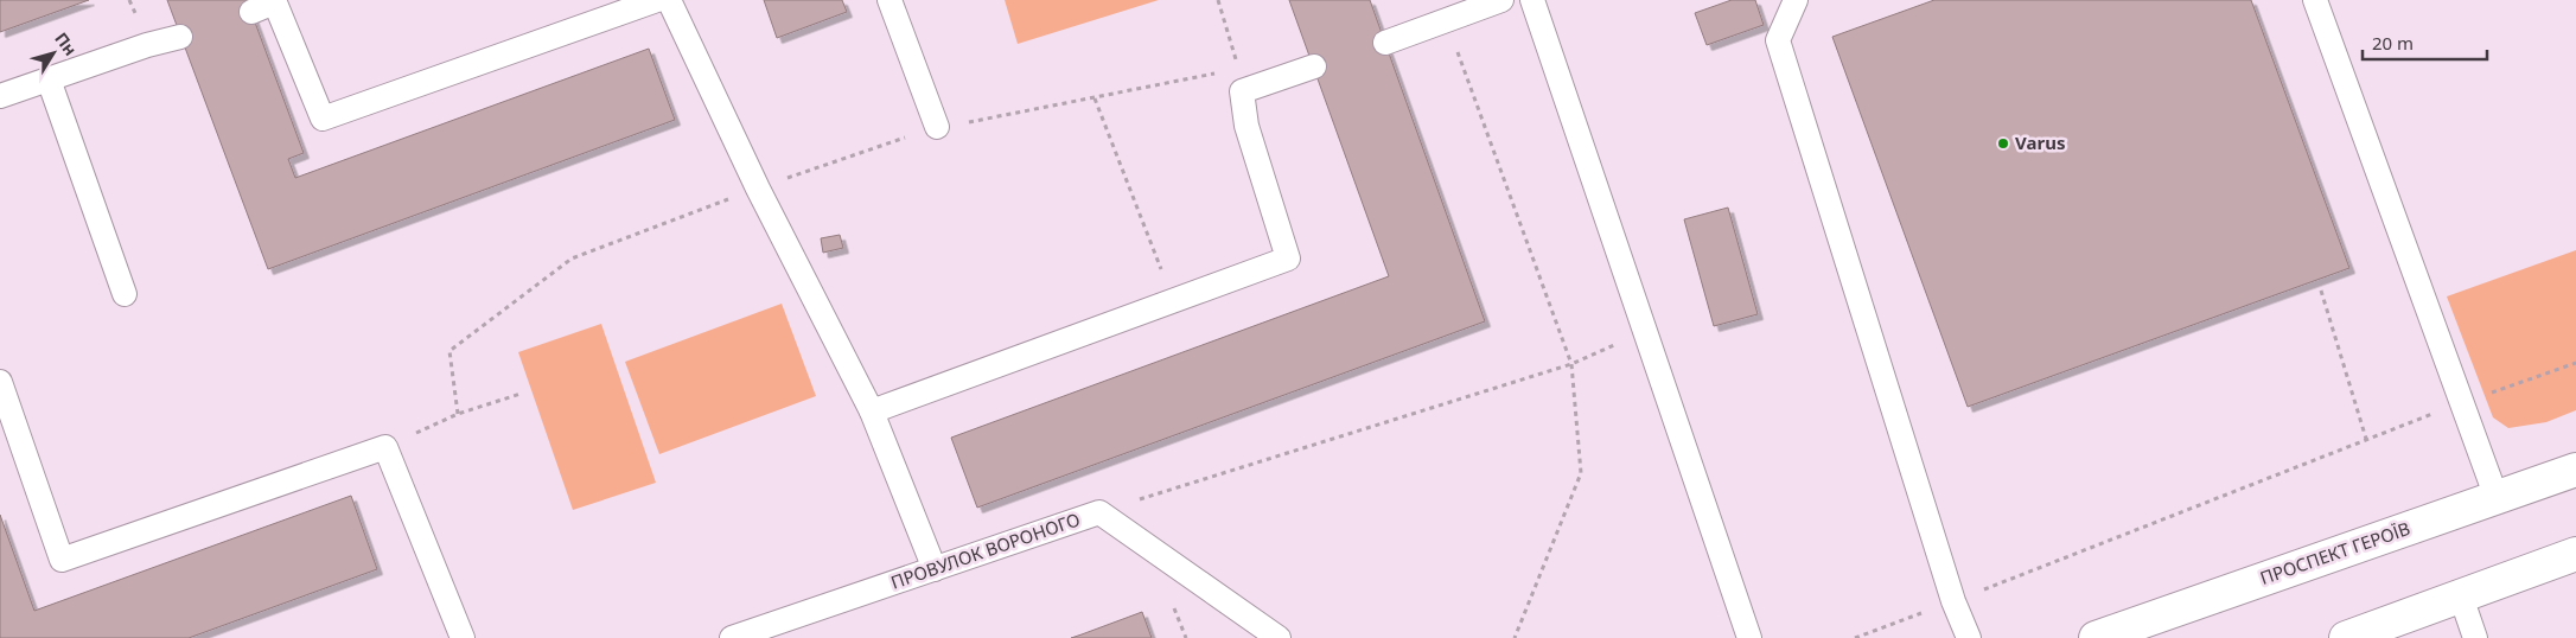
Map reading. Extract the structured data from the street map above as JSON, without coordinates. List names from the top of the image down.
{
  "streets": {
    "main road": ["ПРОСПЕКТ ГЕРОЇВ"],
    "lane": ["ПРОВУЛОК ВОРОНОГО"]
  },
  "places": ["Varus"],
  "scale_bar": "20 m",
  "north": "top right"
}
